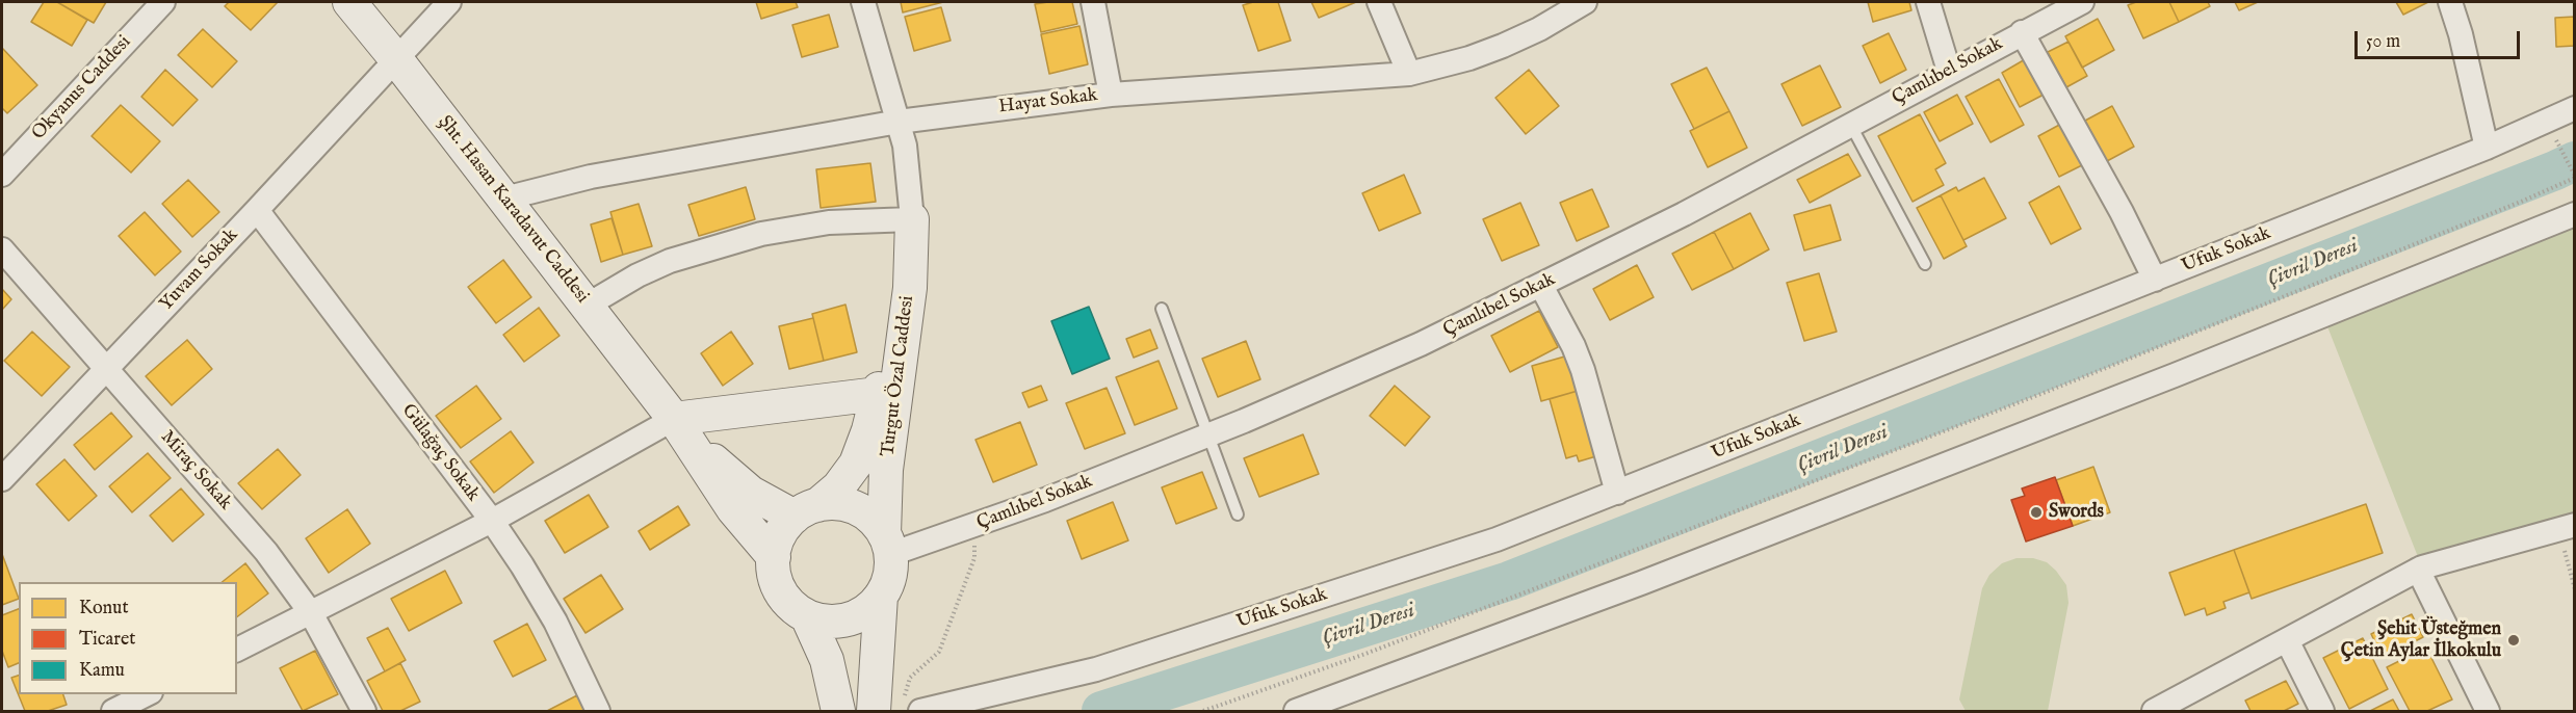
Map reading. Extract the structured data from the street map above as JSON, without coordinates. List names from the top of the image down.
{
  "streets": {
    "street": [
      "Çamlıbel Sokak",
      "Okyanus Caddesi",
      "Hayat Sokak",
      "Şht. Hasan Karadavut Caddesi",
      "Ufuk Sokak",
      "Yuvam Sokak",
      "Turgut Özal Caddesi",
      "Gülağaç Sokak",
      "Miraç Sokak"
    ]
  },
  "crossings": [
    ["Çamlıbel Sokak", "Turgut Özal Caddesi"],
    ["Hayat Sokak", "Şht. Hasan Karadavut Caddesi"],
    ["Hayat Sokak", "Turgut Özal Caddesi"],
    ["Şht. Hasan Karadavut Caddesi", "Yuvam Sokak"],
    ["Yuvam Sokak", "Gülağaç Sokak"],
    ["Yuvam Sokak", "Miraç Sokak"]
  ],
  "water": ["Çivril Deresi"],
  "places": ["Swords", "Şehit Üsteğmen Çetin Aylar İlkokulu"],
  "legend": ["Konut", "Ticaret", "Kamu"],
  "scale_bar": "50 m"
}
